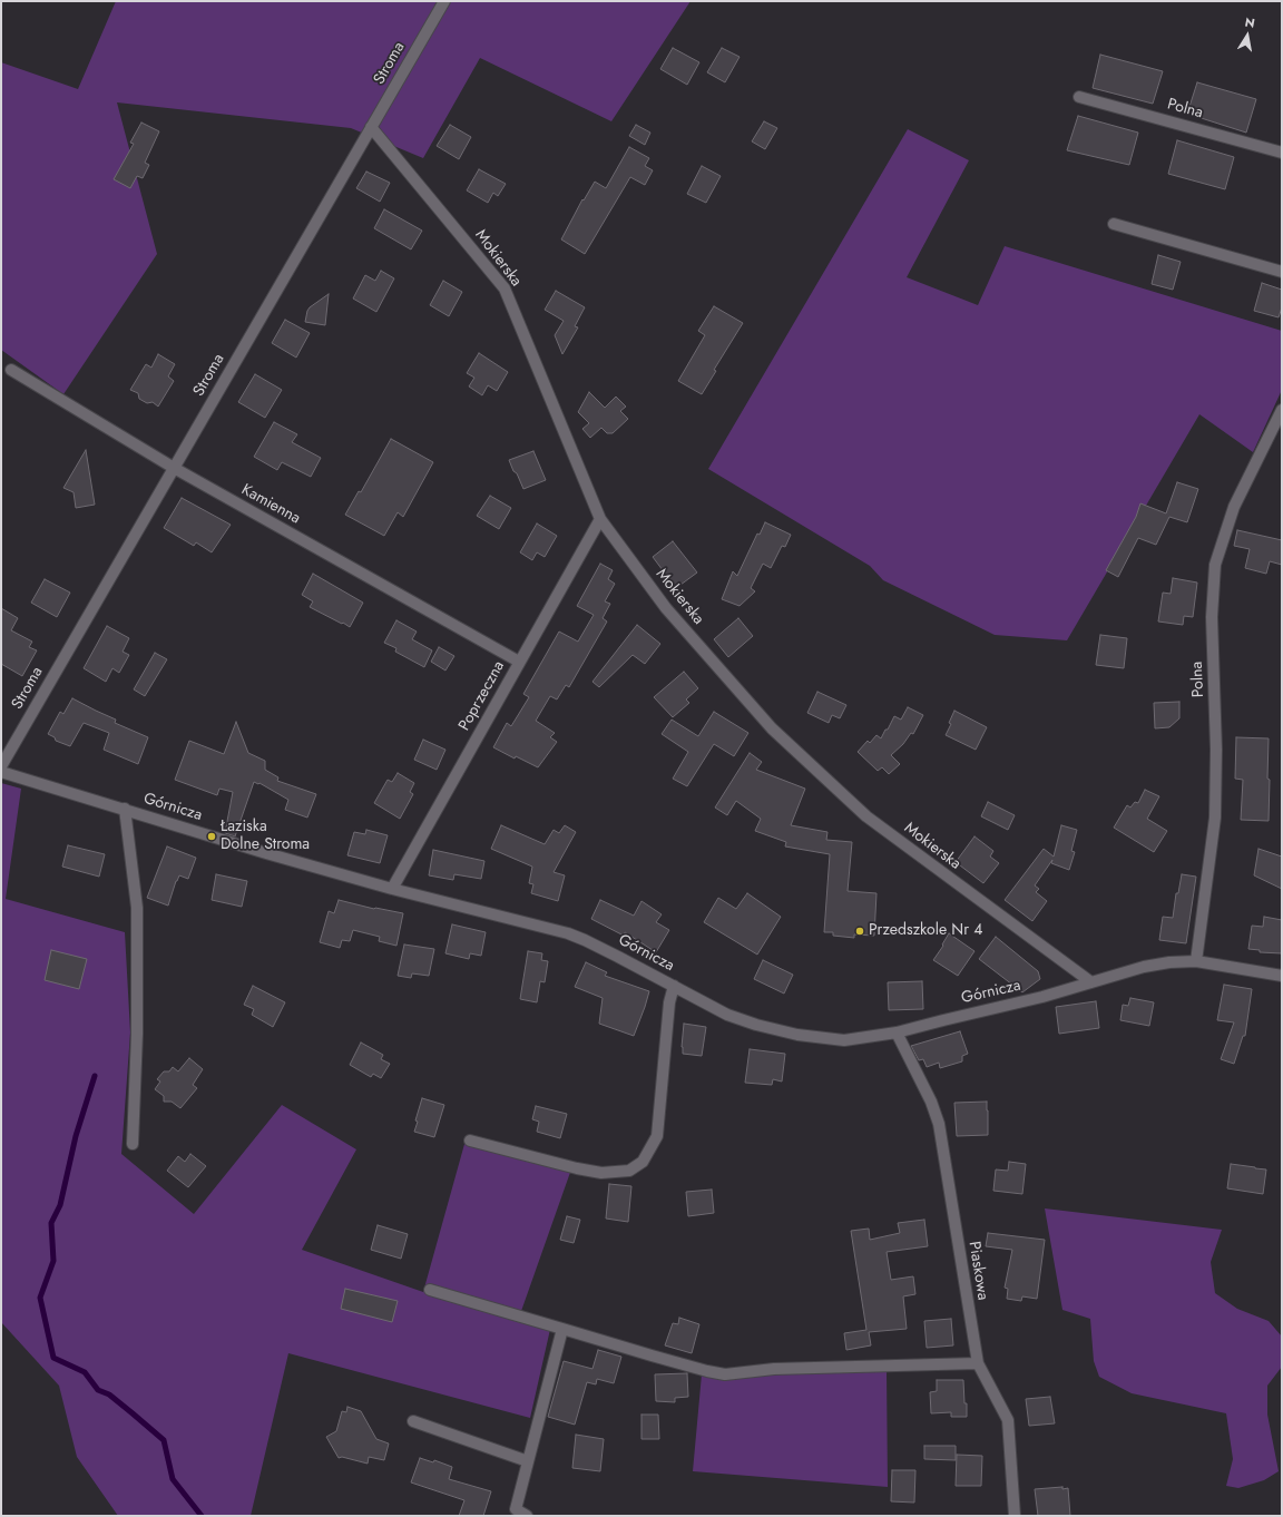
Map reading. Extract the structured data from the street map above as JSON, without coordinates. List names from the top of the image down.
{
  "streets": {
    "street": [
      "Stroma",
      "Polna",
      "Mokierska",
      "Kamienna",
      "Poprzeczna",
      "Górnicza",
      "Piaskowa"
    ]
  },
  "crossings": [
    ["Stroma", "Mokierska"],
    ["Stroma", "Kamienna"],
    ["Polna", "Górnicza"],
    ["Mokierska", "Poprzeczna"],
    ["Mokierska", "Górnicza"],
    ["Kamienna", "Poprzeczna"],
    ["Poprzeczna", "Górnicza"],
    ["Górnicza", "Piaskowa"]
  ],
  "places": ["Łaziska Dolne Stroma", "Przedszkole Nr 4"],
  "north": "top"
}
